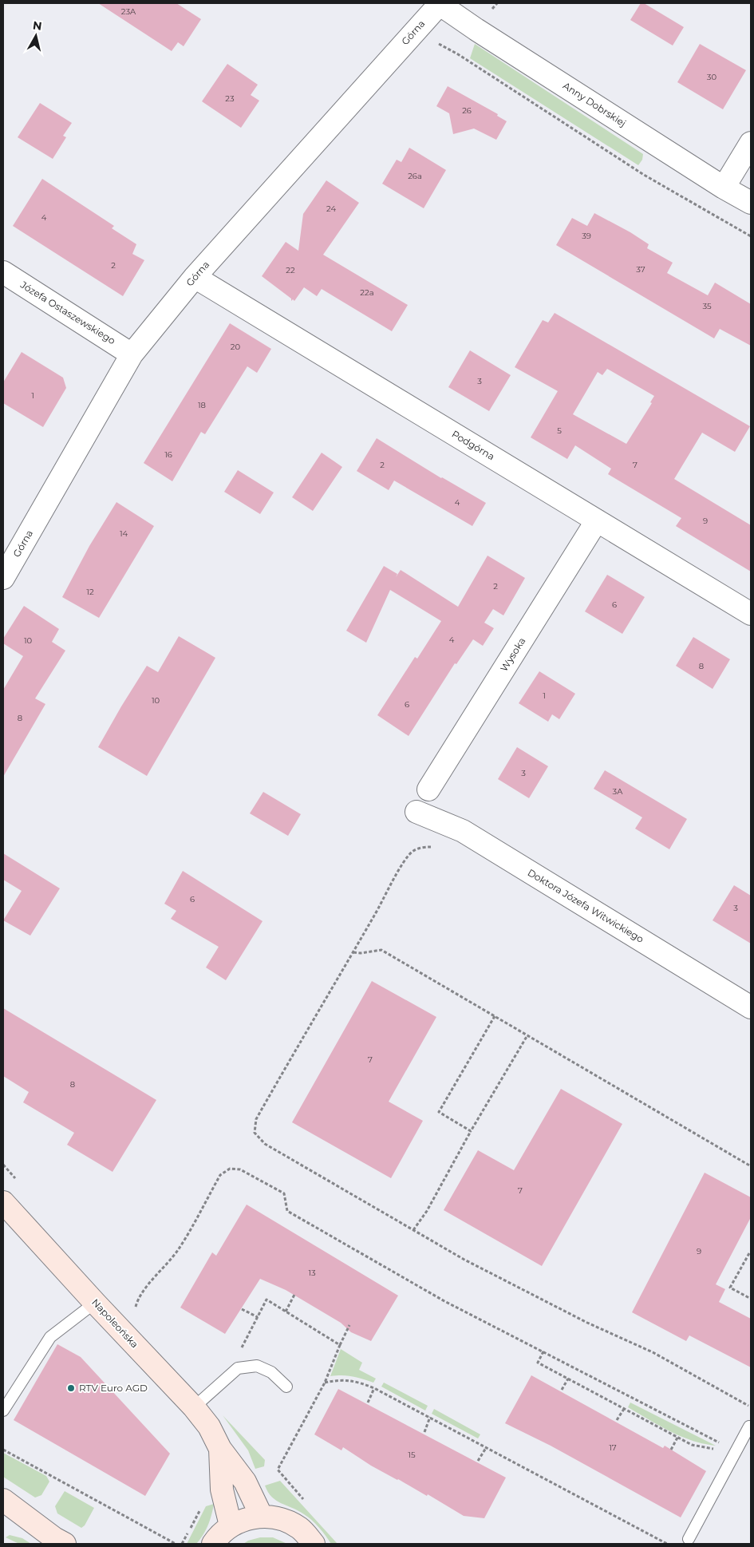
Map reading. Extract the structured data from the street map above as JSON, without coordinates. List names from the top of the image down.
{
  "streets": {
    "street": [
      "Górna",
      "Anny Dobrskiej",
      "Józefa Ostaszewskiego",
      "Podgórna",
      "Wysoka",
      "Doktora Józefa Witwickiego",
      "Napoleońska"
    ]
  },
  "crossings": [
    ["Górna", "Anny Dobrskiej"],
    ["Górna", "Józefa Ostaszewskiego"],
    ["Górna", "Podgórna"],
    ["Podgórna", "Wysoka"]
  ],
  "places": ["RTV Euro AGD"],
  "house_numbers": [
    "23A",
    "30",
    "23",
    "26",
    "26a",
    "24",
    "4",
    "39",
    "2",
    "37",
    "22",
    "22a",
    "35",
    "20",
    "3",
    "1",
    "18",
    "5",
    "16",
    "2",
    "7",
    "4",
    "9",
    "14",
    "2",
    "12",
    "6",
    "4",
    "10",
    "8",
    "1",
    "10",
    "6",
    "8",
    "3",
    "3A",
    "6",
    "3",
    "7",
    "8",
    "7",
    "9",
    "13",
    "17",
    "15"
  ],
  "north": "top"
}
